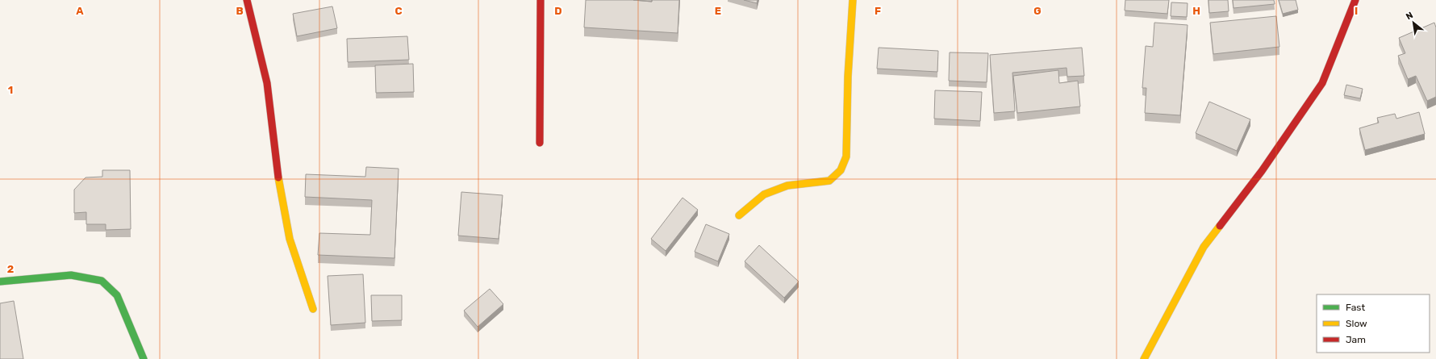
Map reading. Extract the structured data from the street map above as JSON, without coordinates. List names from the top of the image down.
{
  "legend": ["Fast", "Slow", "Jam"],
  "north": "top left",
  "grid": {
    "columns": [
      "A",
      "B",
      "C",
      "D",
      "E",
      "F",
      "G",
      "H",
      "I"
    ],
    "rows": ["1", "2"]
  }
}
